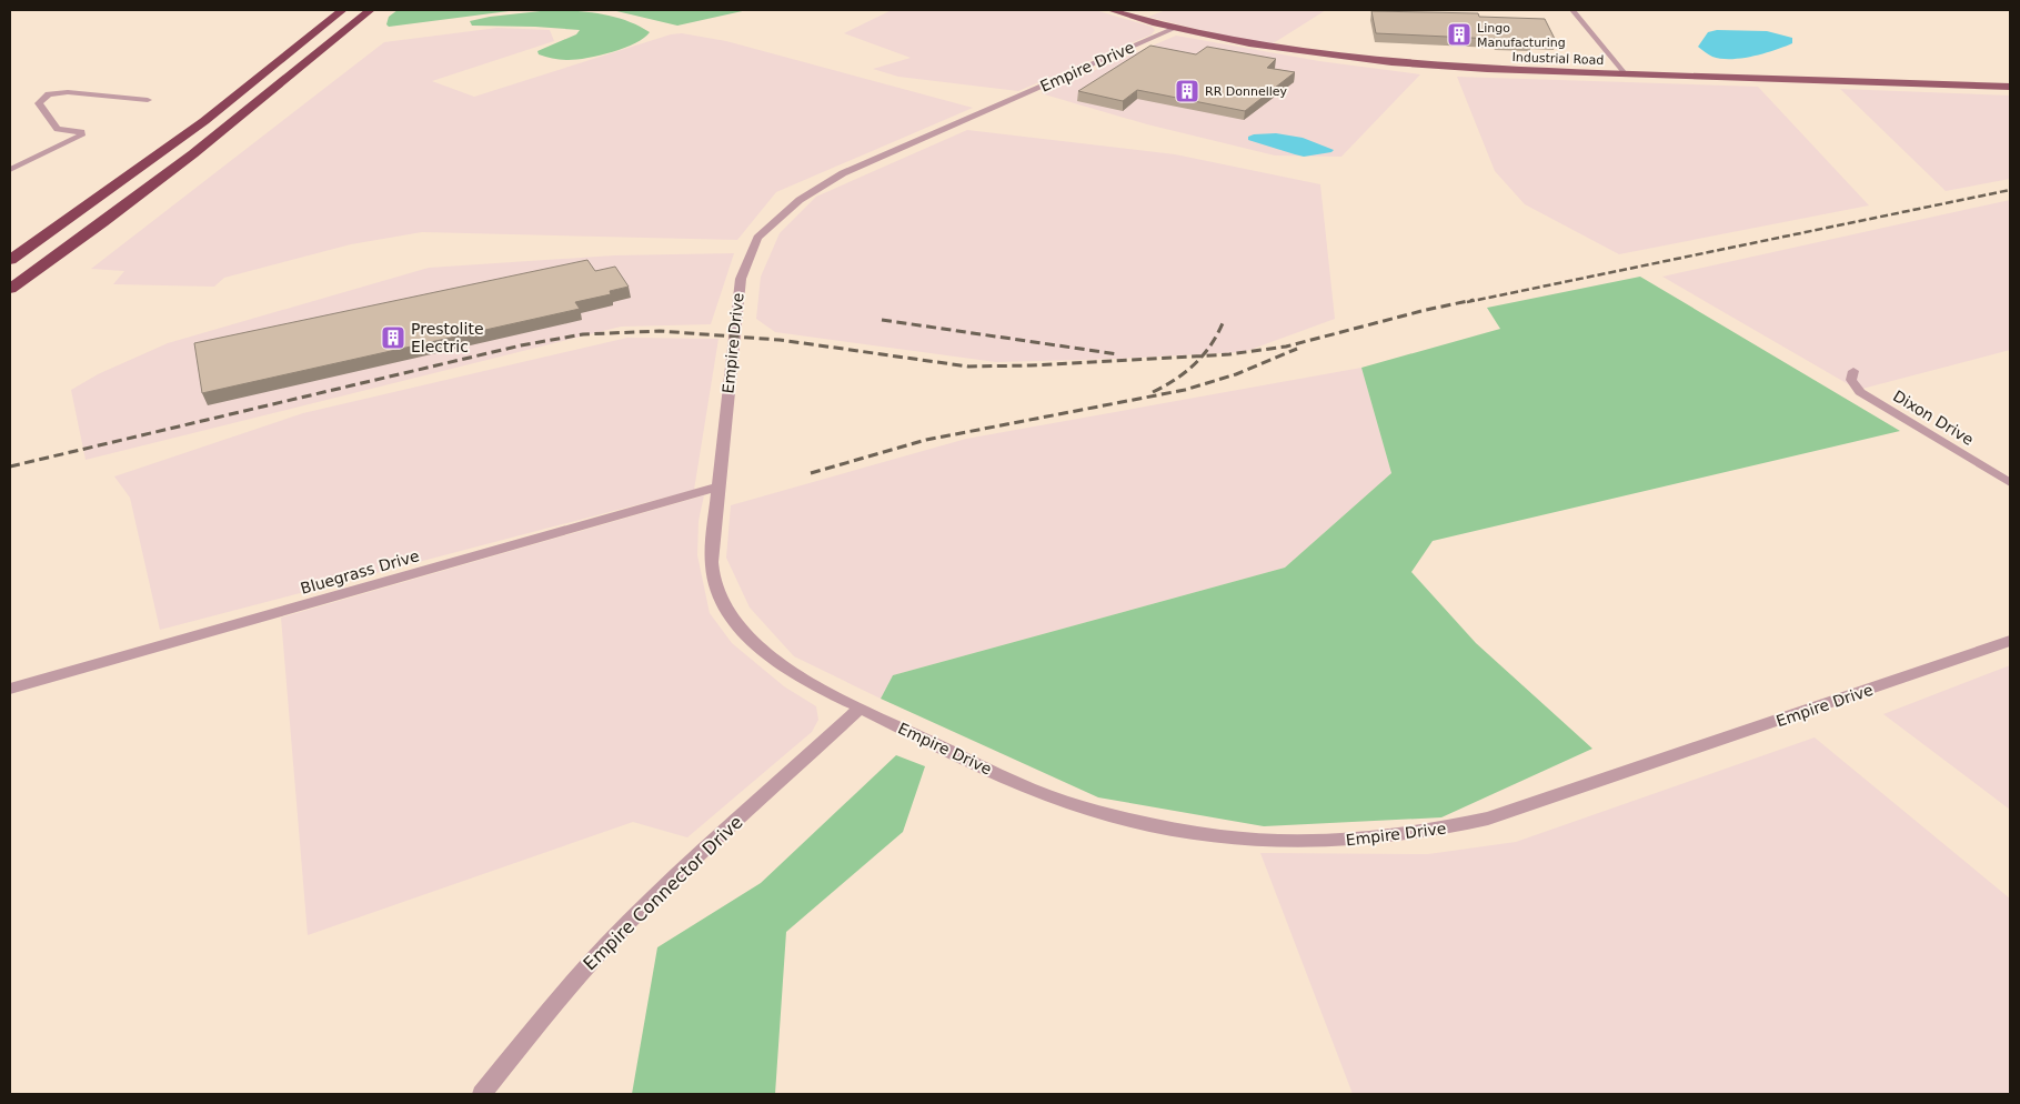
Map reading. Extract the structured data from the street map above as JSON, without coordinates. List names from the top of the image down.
{
  "streets": {
    "main road": ["Industrial Road"],
    "street": [
      "Empire Drive",
      "Dixon Drive",
      "Bluegrass Drive",
      "Empire Connector Drive"
    ]
  },
  "crossings": [
    ["Industrial Road", "Empire Drive"],
    ["Empire Drive", "Bluegrass Drive"],
    ["Empire Drive", "Empire Connector Drive"]
  ],
  "places": {
    "building": ["Lingo Manufacturing", "RR Donnelley", "Prestolite Electric"]
  }
}
